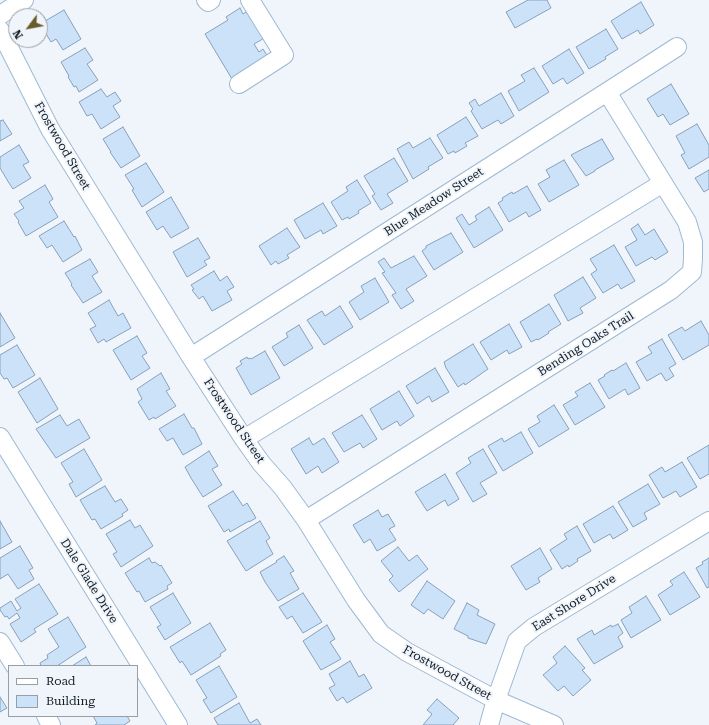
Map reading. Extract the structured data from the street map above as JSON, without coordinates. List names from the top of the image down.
{
  "streets": {
    "street": [
      "Frostwood Street",
      "Blue Meadow Street",
      "Bending Oaks Trail",
      "Dale Glade Drive",
      "East Shore Drive"
    ]
  },
  "crossings": [
    ["Frostwood Street", "Blue Meadow Street"],
    ["Frostwood Street", "Bending Oaks Trail"],
    ["Frostwood Street", "East Shore Drive"],
    ["Blue Meadow Street", "Bending Oaks Trail"]
  ],
  "legend": ["Road", "Building"],
  "north": "bottom left"
}
